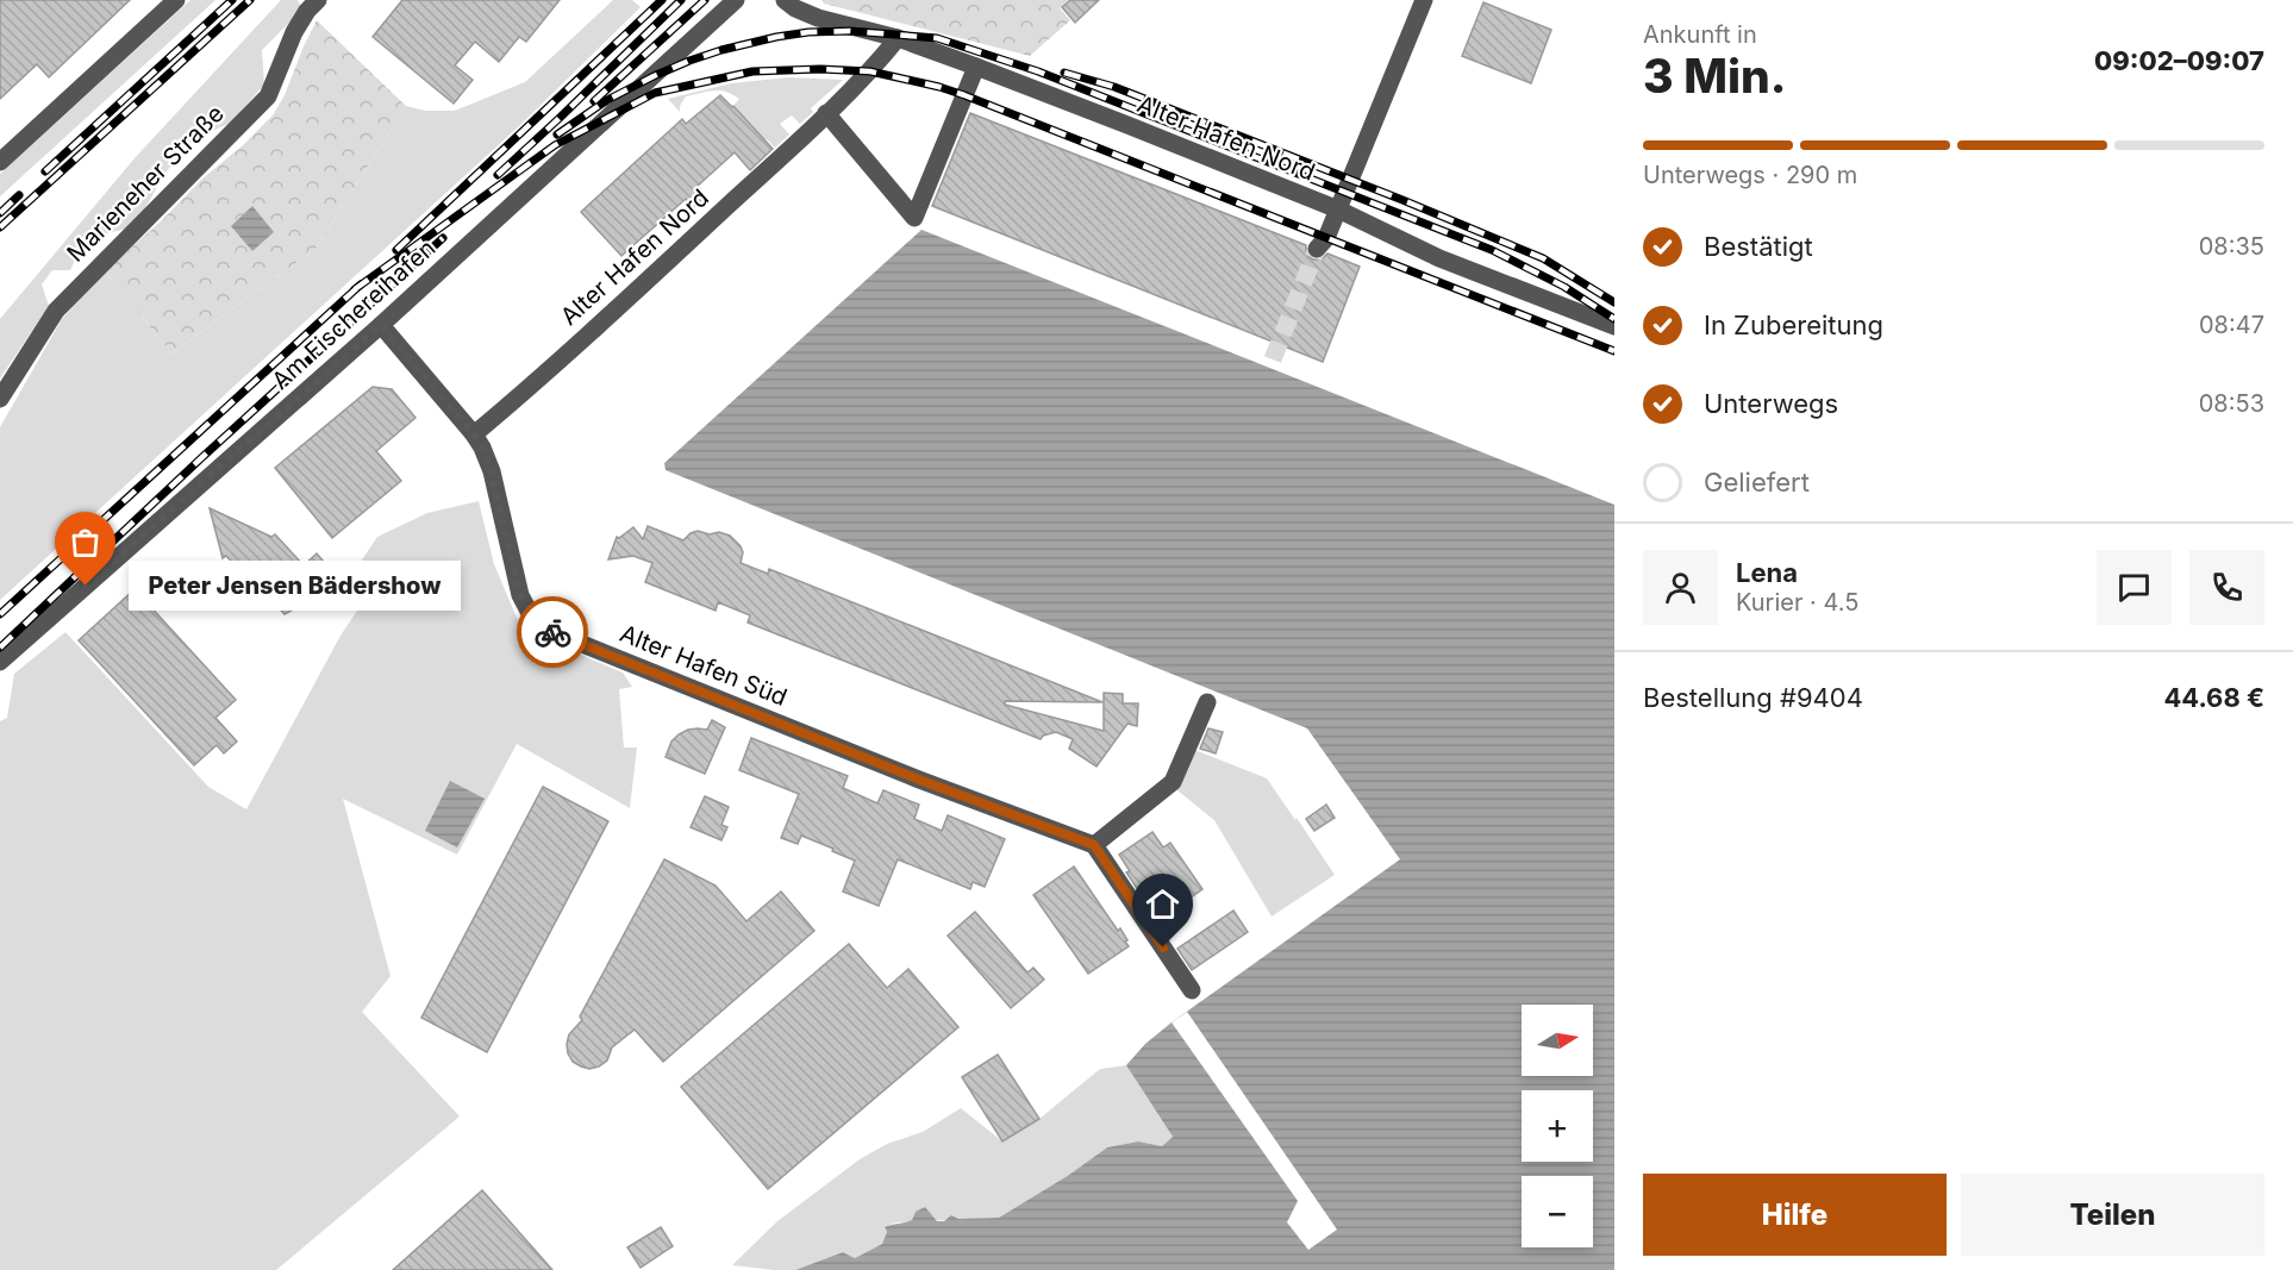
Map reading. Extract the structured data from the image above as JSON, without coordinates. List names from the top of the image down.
{
  "streets": {
    "street": [
      "Alter Hafen Nord",
      "Marieneher Straße",
      "Am Fischereihafen",
      "Alter Hafen Süd"
    ]
  },
  "crossings": [
    ["Alter Hafen Nord", "Alter Hafen Süd"],
    ["Am Fischereihafen", "Alter Hafen Süd"]
  ],
  "places": ["Peter Jensen Bädershow"],
  "north": "right",
  "page": {
    "heading": ["3 Min.", "Ankunft in", "09:02–09:07"],
    "panel": [
      "Lena",
      "Kurier · 4.5",
      "Bestellung #9404",
      "44.68 €"
    ],
    "bar": "Unterwegs · 290 m",
    "list": [
      ["Bestätigt", "08:35"],
      ["In Zubereitung", "08:47"],
      ["Unterwegs", "08:53"],
      "Geliefert"
    ],
    "bubble": "Peter Jensen Bädershow",
    "map_buttons": ["+", "−"],
    "buttons": ["Hilfe", "Teilen"]
  }
}
